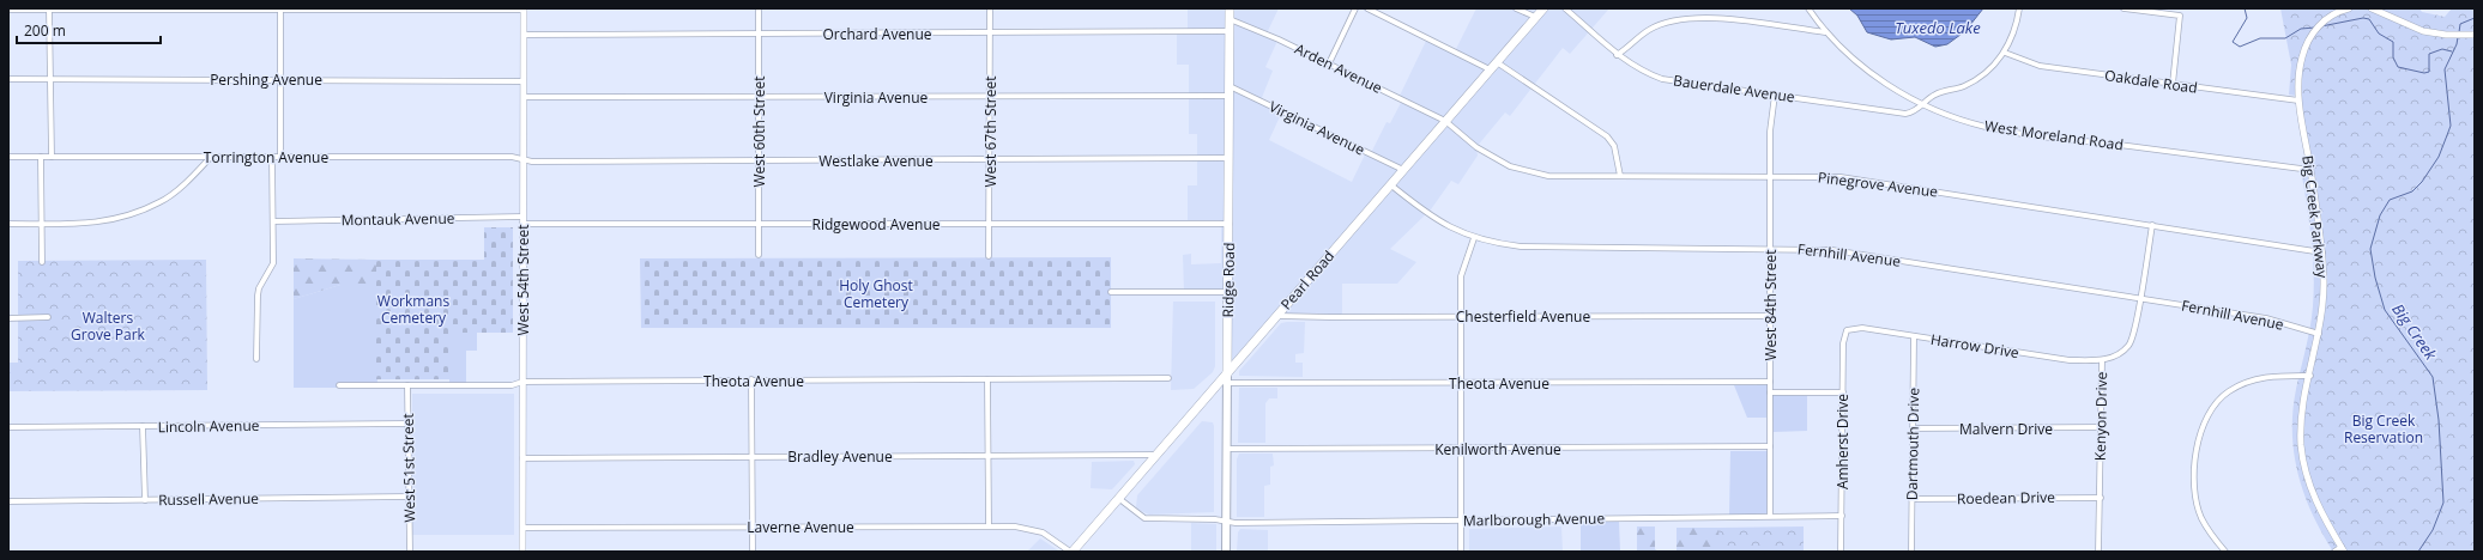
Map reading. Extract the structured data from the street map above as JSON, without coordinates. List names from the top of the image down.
{
  "streets": {
    "main road": ["Ridge Road", "Pearl Road"],
    "street": [
      "Orchard Avenue",
      "Arden Avenue",
      "Pershing Avenue",
      "Oakdale Road",
      "Bauerdale Avenue",
      "Virginia Avenue",
      "West 60th Street",
      "West 67th Street",
      "West Moreland Road",
      "Torrington Avenue",
      "Westlake Avenue",
      "Pinegrove Avenue",
      "Big Creek Parkway",
      "Montauk Avenue",
      "Ridgewood Avenue",
      "Fernhill Avenue",
      "West 54th Street",
      "West 84th Street",
      "Chesterfield Avenue",
      "Harrow Drive",
      "Theota Avenue",
      "Kenyon Drive",
      "Lincoln Avenue",
      "Malvern Drive",
      "Amherst Drive",
      "Dartmouth Drive",
      "Kenilworth Avenue",
      "Bradley Avenue",
      "West 51st Street",
      "Roedean Drive",
      "Russell Avenue",
      "Marlborough Avenue",
      "Laverne Avenue"
    ]
  },
  "crossings": [
    ["Orchard Avenue", "West 60th Street"],
    ["Orchard Avenue", "West 67th Street"],
    ["Orchard Avenue", "West 54th Street"],
    ["Orchard Avenue", "Ridge Road"],
    ["Arden Avenue", "Pinegrove Avenue"],
    ["Arden Avenue", "Ridge Road"],
    ["Arden Avenue", "Pearl Road"],
    ["Pershing Avenue", "West 54th Street"],
    ["Oakdale Road", "Bauerdale Avenue"],
    ["Oakdale Road", "Big Creek Parkway"],
    ["Bauerdale Avenue", "West Moreland Road"],
    ["Bauerdale Avenue", "West 84th Street"],
    ["Virginia Avenue", "West 60th Street"],
    ["Virginia Avenue", "West 67th Street"],
    ["Virginia Avenue", "West 54th Street"],
    ["Virginia Avenue", "Ridge Road"],
    ["Virginia Avenue", "Pearl Road"],
    ["West 60th Street", "Westlake Avenue"],
    ["West 60th Street", "Ridgewood Avenue"],
    ["West 67th Street", "Westlake Avenue"],
    ["West 67th Street", "Ridgewood Avenue"],
    ["West Moreland Road", "Big Creek Parkway"],
    ["Torrington Avenue", "Westlake Avenue"],
    ["Torrington Avenue", "West 54th Street"],
    ["Westlake Avenue", "West 54th Street"],
    ["Westlake Avenue", "Ridge Road"],
    ["Pinegrove Avenue", "Big Creek Parkway"],
    ["Pinegrove Avenue", "Pearl Road"],
    ["Pinegrove Avenue", "West 84th Street"],
    ["Pinegrove Avenue", "Kenyon Drive"],
    ["Big Creek Parkway", "Fernhill Avenue"],
    ["Montauk Avenue", "Ridgewood Avenue"],
    ["Montauk Avenue", "West 54th Street"],
    ["Ridgewood Avenue", "West 54th Street"],
    ["Ridgewood Avenue", "Ridge Road"],
    ["Fernhill Avenue", "Pearl Road"],
    ["Fernhill Avenue", "West 84th Street"],
    ["Fernhill Avenue", "Kenyon Drive"],
    ["West 54th Street", "Theota Avenue"],
    ["West 54th Street", "Bradley Avenue"],
    ["West 54th Street", "Laverne Avenue"],
    ["Ridge Road", "Pearl Road"],
    ["Ridge Road", "Theota Avenue"],
    ["Ridge Road", "Kenilworth Avenue"],
    ["Ridge Road", "Marlborough Avenue"],
    ["Pearl Road", "Chesterfield Avenue"],
    ["Pearl Road", "Theota Avenue"],
    ["Pearl Road", "Bradley Avenue"],
    ["Pearl Road", "Marlborough Avenue"],
    ["Pearl Road", "Laverne Avenue"],
    ["West 84th Street", "Chesterfield Avenue"],
    ["West 84th Street", "Theota Avenue"],
    ["West 84th Street", "Kenilworth Avenue"],
    ["West 84th Street", "Marlborough Avenue"],
    ["Harrow Drive", "Kenyon Drive"],
    ["Harrow Drive", "Amherst Drive"],
    ["Harrow Drive", "Dartmouth Drive"],
    ["Theota Avenue", "West 51st Street"],
    ["Kenyon Drive", "Malvern Drive"],
    ["Kenyon Drive", "Roedean Drive"],
    ["Lincoln Avenue", "West 51st Street"],
    ["Malvern Drive", "Dartmouth Drive"],
    ["Amherst Drive", "Marlborough Avenue"],
    ["Dartmouth Drive", "Roedean Drive"],
    ["West 51st Street", "Russell Avenue"]
  ],
  "water": ["Tuxedo Lake", "Big Creek"],
  "parks": [
    "Holy Ghost Cemetery",
    "Workmans Cemetery",
    "Walters Grove Park",
    "Big Creek Reservation"
  ],
  "scale_bar": "200 m"
}
